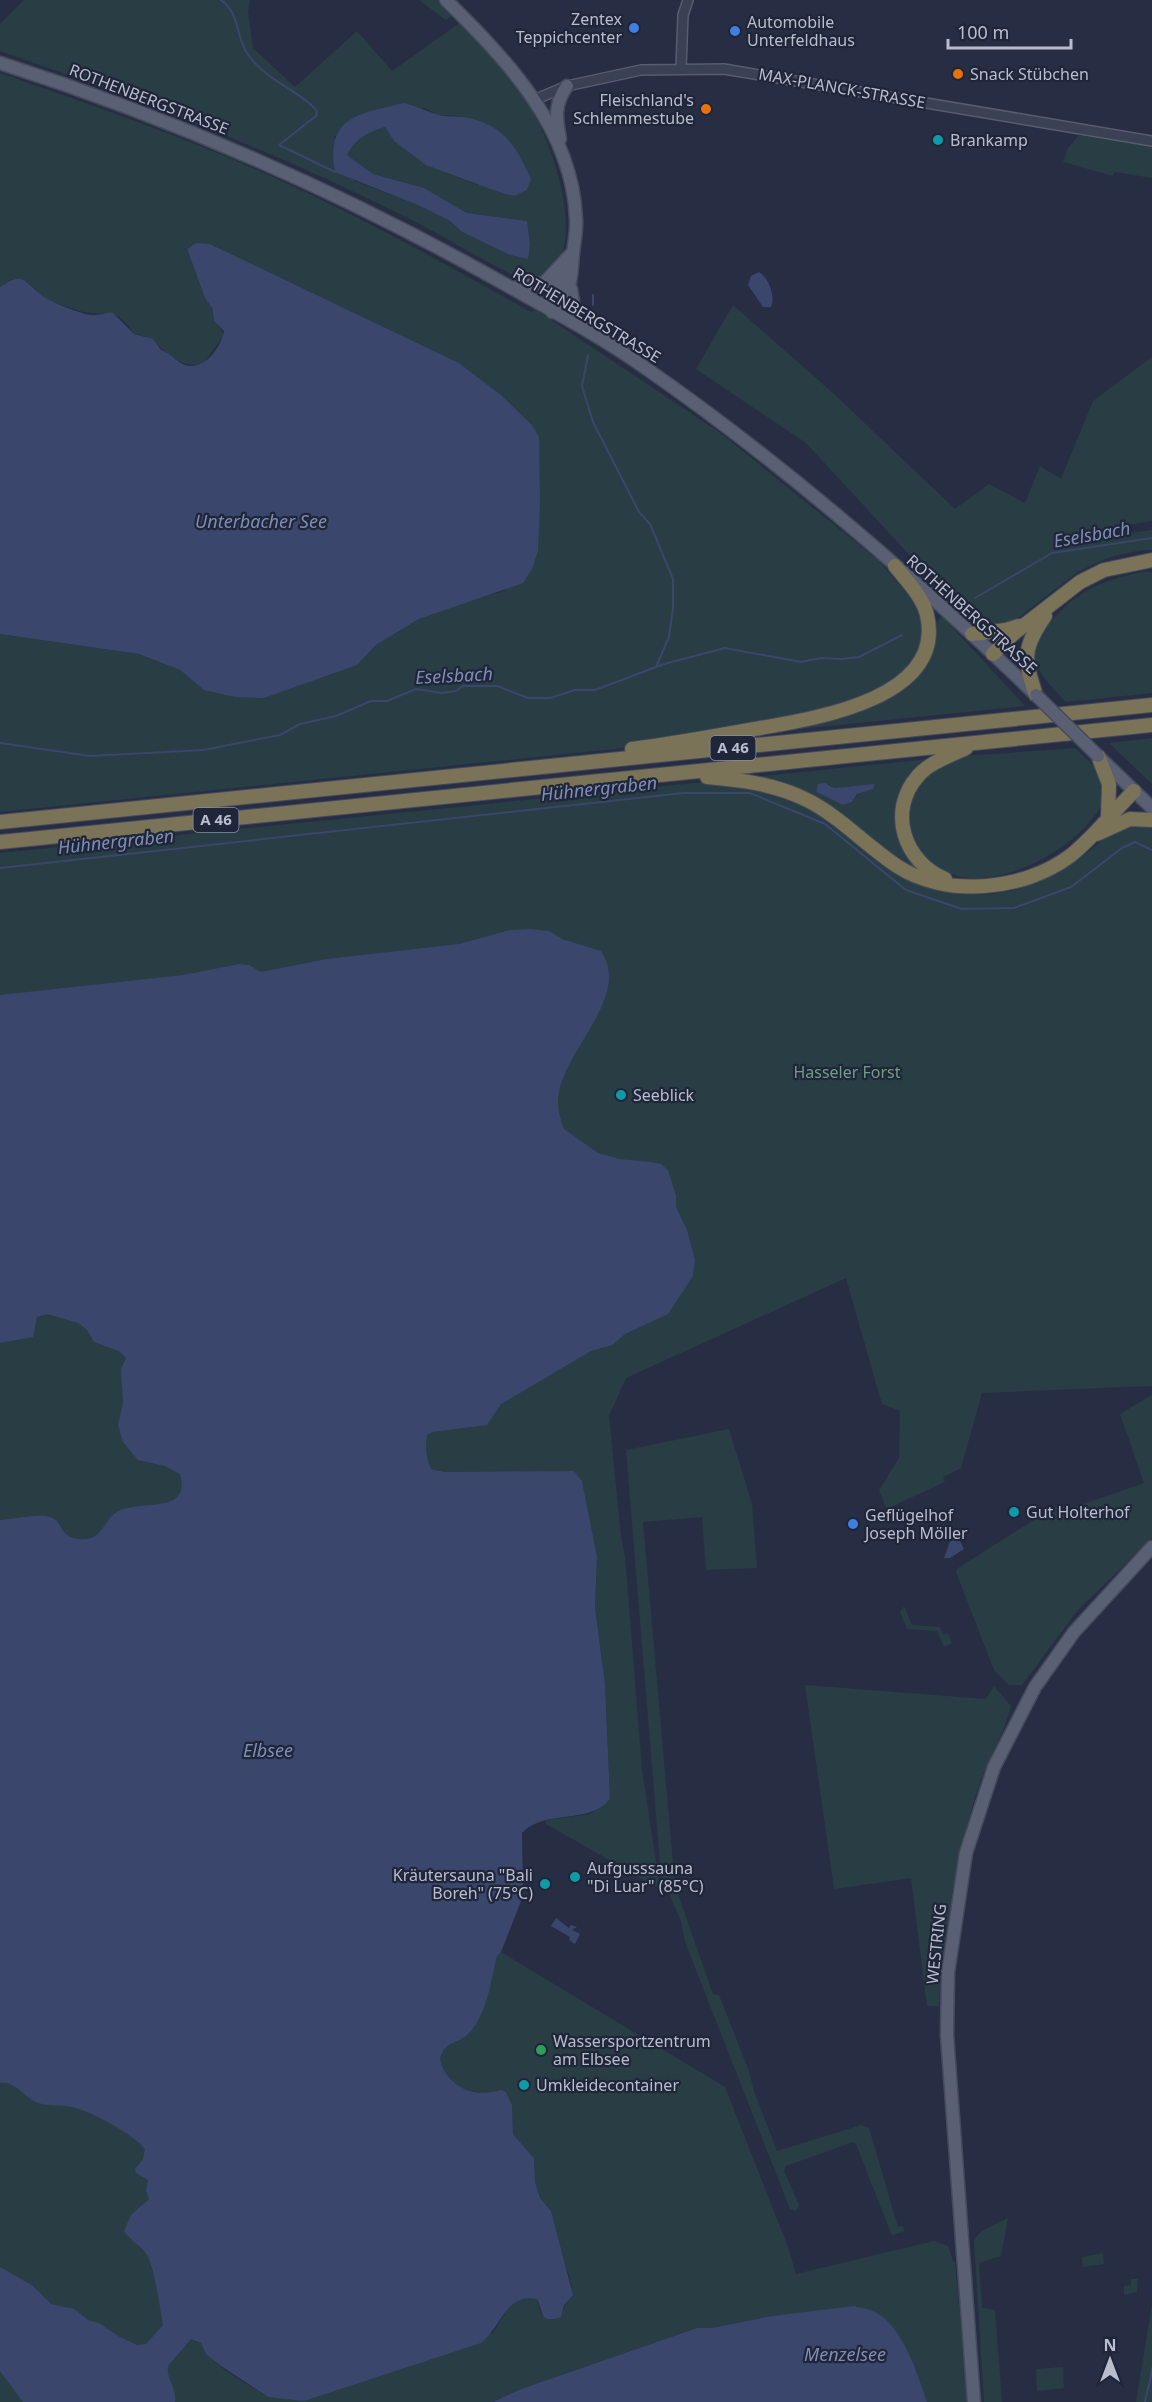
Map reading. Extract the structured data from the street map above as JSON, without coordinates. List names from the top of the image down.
{
  "streets": {
    "highway": ["A 46"],
    "main road": ["ROTHENBERGSTRASSE", "WESTRING"],
    "street": ["MAX-PLANCK-STRASSE"]
  },
  "water": [
    "Unterbacher See",
    "Eselsbach",
    "Hühnergraben",
    "Elbsee",
    "Menzelsee"
  ],
  "parks": ["Hasseler Forst"],
  "places": [
    "Zentex Teppichcenter",
    "Automobile Unterfeldhaus",
    "Snack Stübchen",
    "Fleischland's Schlemmestube",
    "Brankamp",
    "Seeblick",
    "Gut Holterhof",
    "Geflügelhof Joseph Möller",
    "Aufgusssauna \"Di Luar\" (85°C)",
    "Kräutersauna \"Bali Boreh\" (75°C)",
    "Wassersportzentrum am Elbsee",
    "Umkleidecontainer"
  ],
  "scale_bar": "100 m",
  "north": "top"
}
